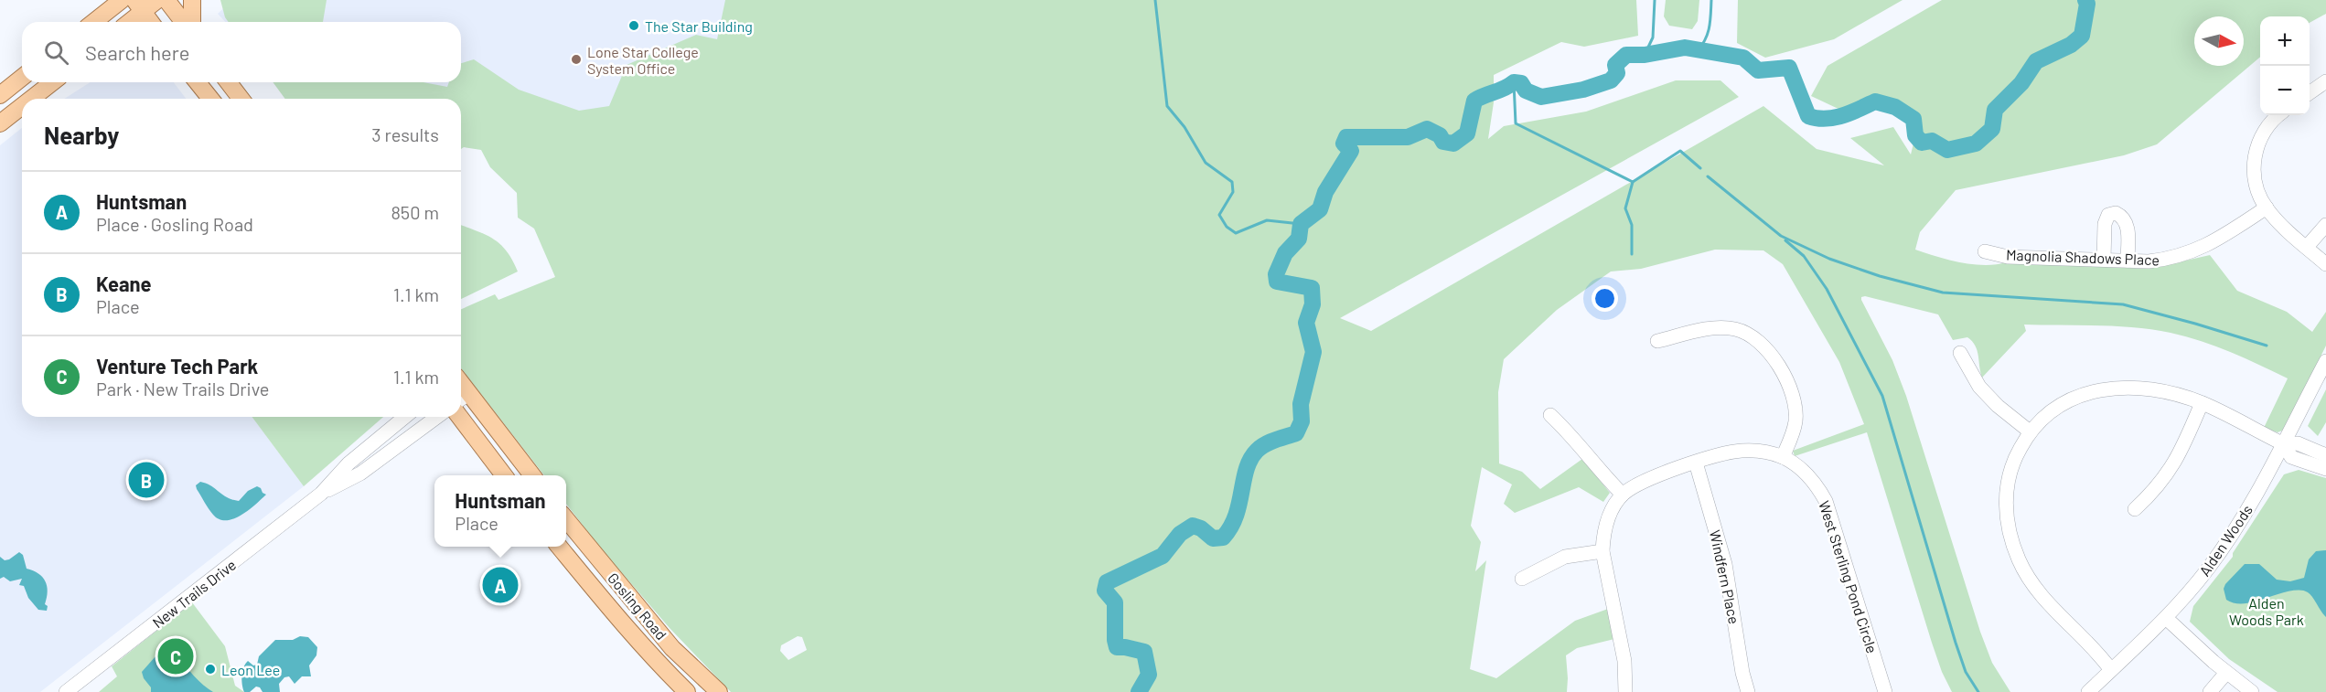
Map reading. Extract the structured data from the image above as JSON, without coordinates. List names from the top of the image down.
{
  "streets": {
    "main road": ["Gosling Road"],
    "street": [
      "Magnolia Shadows Place",
      "Alden Woods",
      "Windfern Place",
      "West Sterling Pond Circle",
      "New Trails Drive"
    ]
  },
  "crossings": [
    ["Windfern Place", "West Sterling Pond Circle"]
  ],
  "parks": ["Alden Woods Park"],
  "places": ["The Star Building", "Lone Star College System Office", "Leon Lee"],
  "north": "right",
  "page": {
    "map_buttons": ["+", "−"],
    "search": "Search here",
    "heading": ["Nearby", "3 results"],
    "list": [
      {
        "mark": "A",
        "name": "Huntsman",
        "note": "Place · Gosling Road",
        "value": "850 m"
      },
      {
        "mark": "B",
        "name": "Keane",
        "note": "Place",
        "value": "1.1 km"
      },
      {
        "mark": "C",
        "name": "Venture Tech Park",
        "note": "Park · New Trails Drive",
        "value": "1.1 km"
      }
    ],
    "pins": ["B", "A", "C"],
    "popup": ["Huntsman", "Place"]
  }
}
